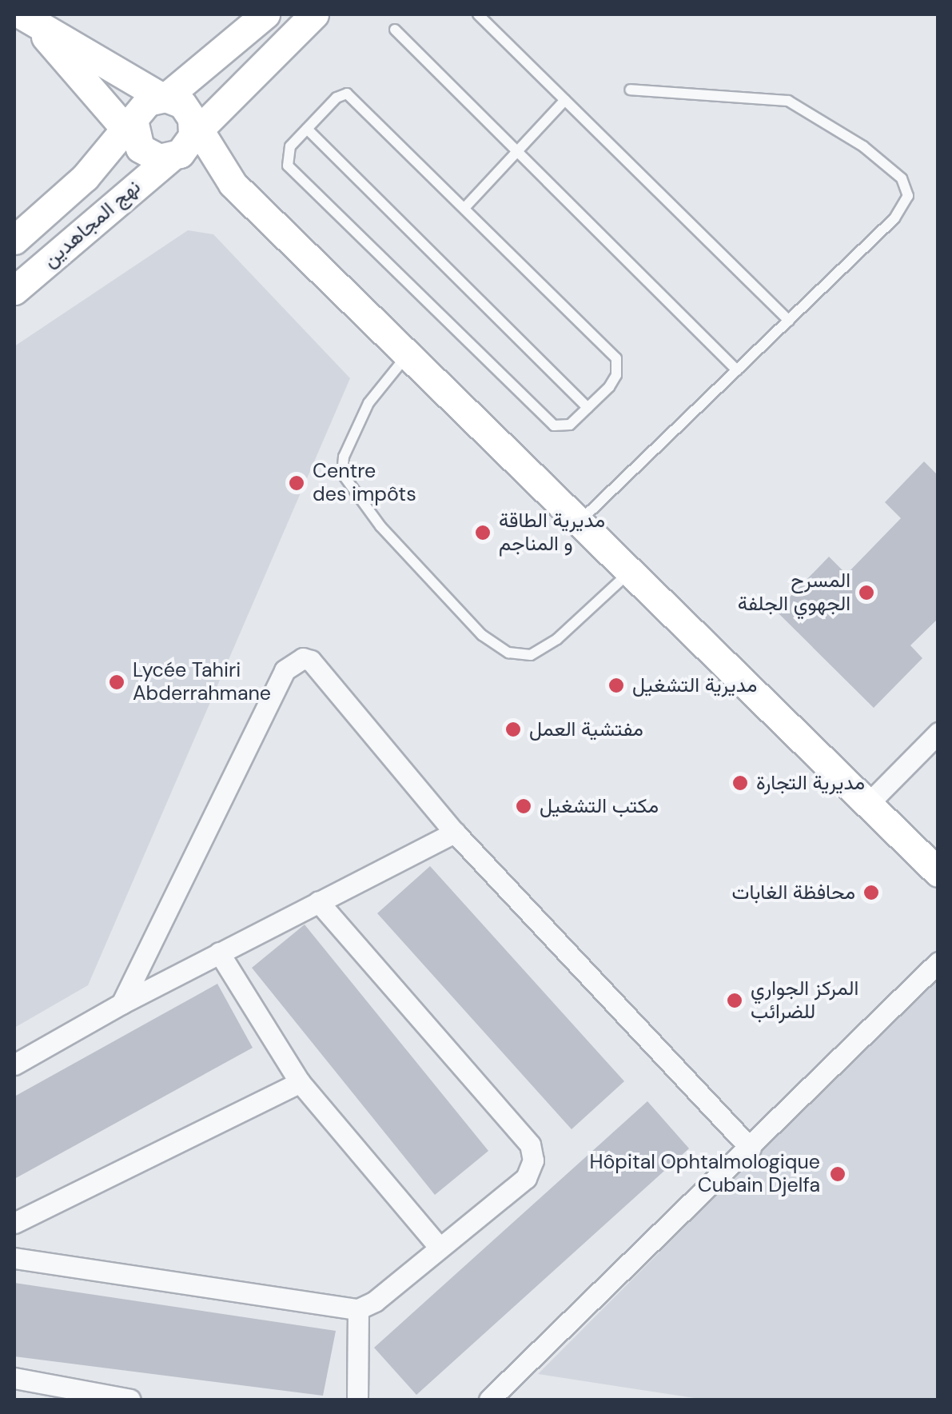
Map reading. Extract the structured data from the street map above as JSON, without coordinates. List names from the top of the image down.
{
  "streets": {
    "street": ["نهج المجاهدين"]
  },
  "places": [
    "Centre des impôts",
    "مديرية الطاقة و المناجم",
    "المسرح الجهوي الجلفة",
    "Lycée Tahiri Abderrahmane",
    "مديرية التشغيل",
    "مفتشية العمل",
    "مديرية التجارة",
    "مكتب التشغيل",
    "محافظة الغابات",
    "المركز الجواري للضرائب",
    "Hôpital Ophtalmologique Cubain Djelfa"
  ]
}
